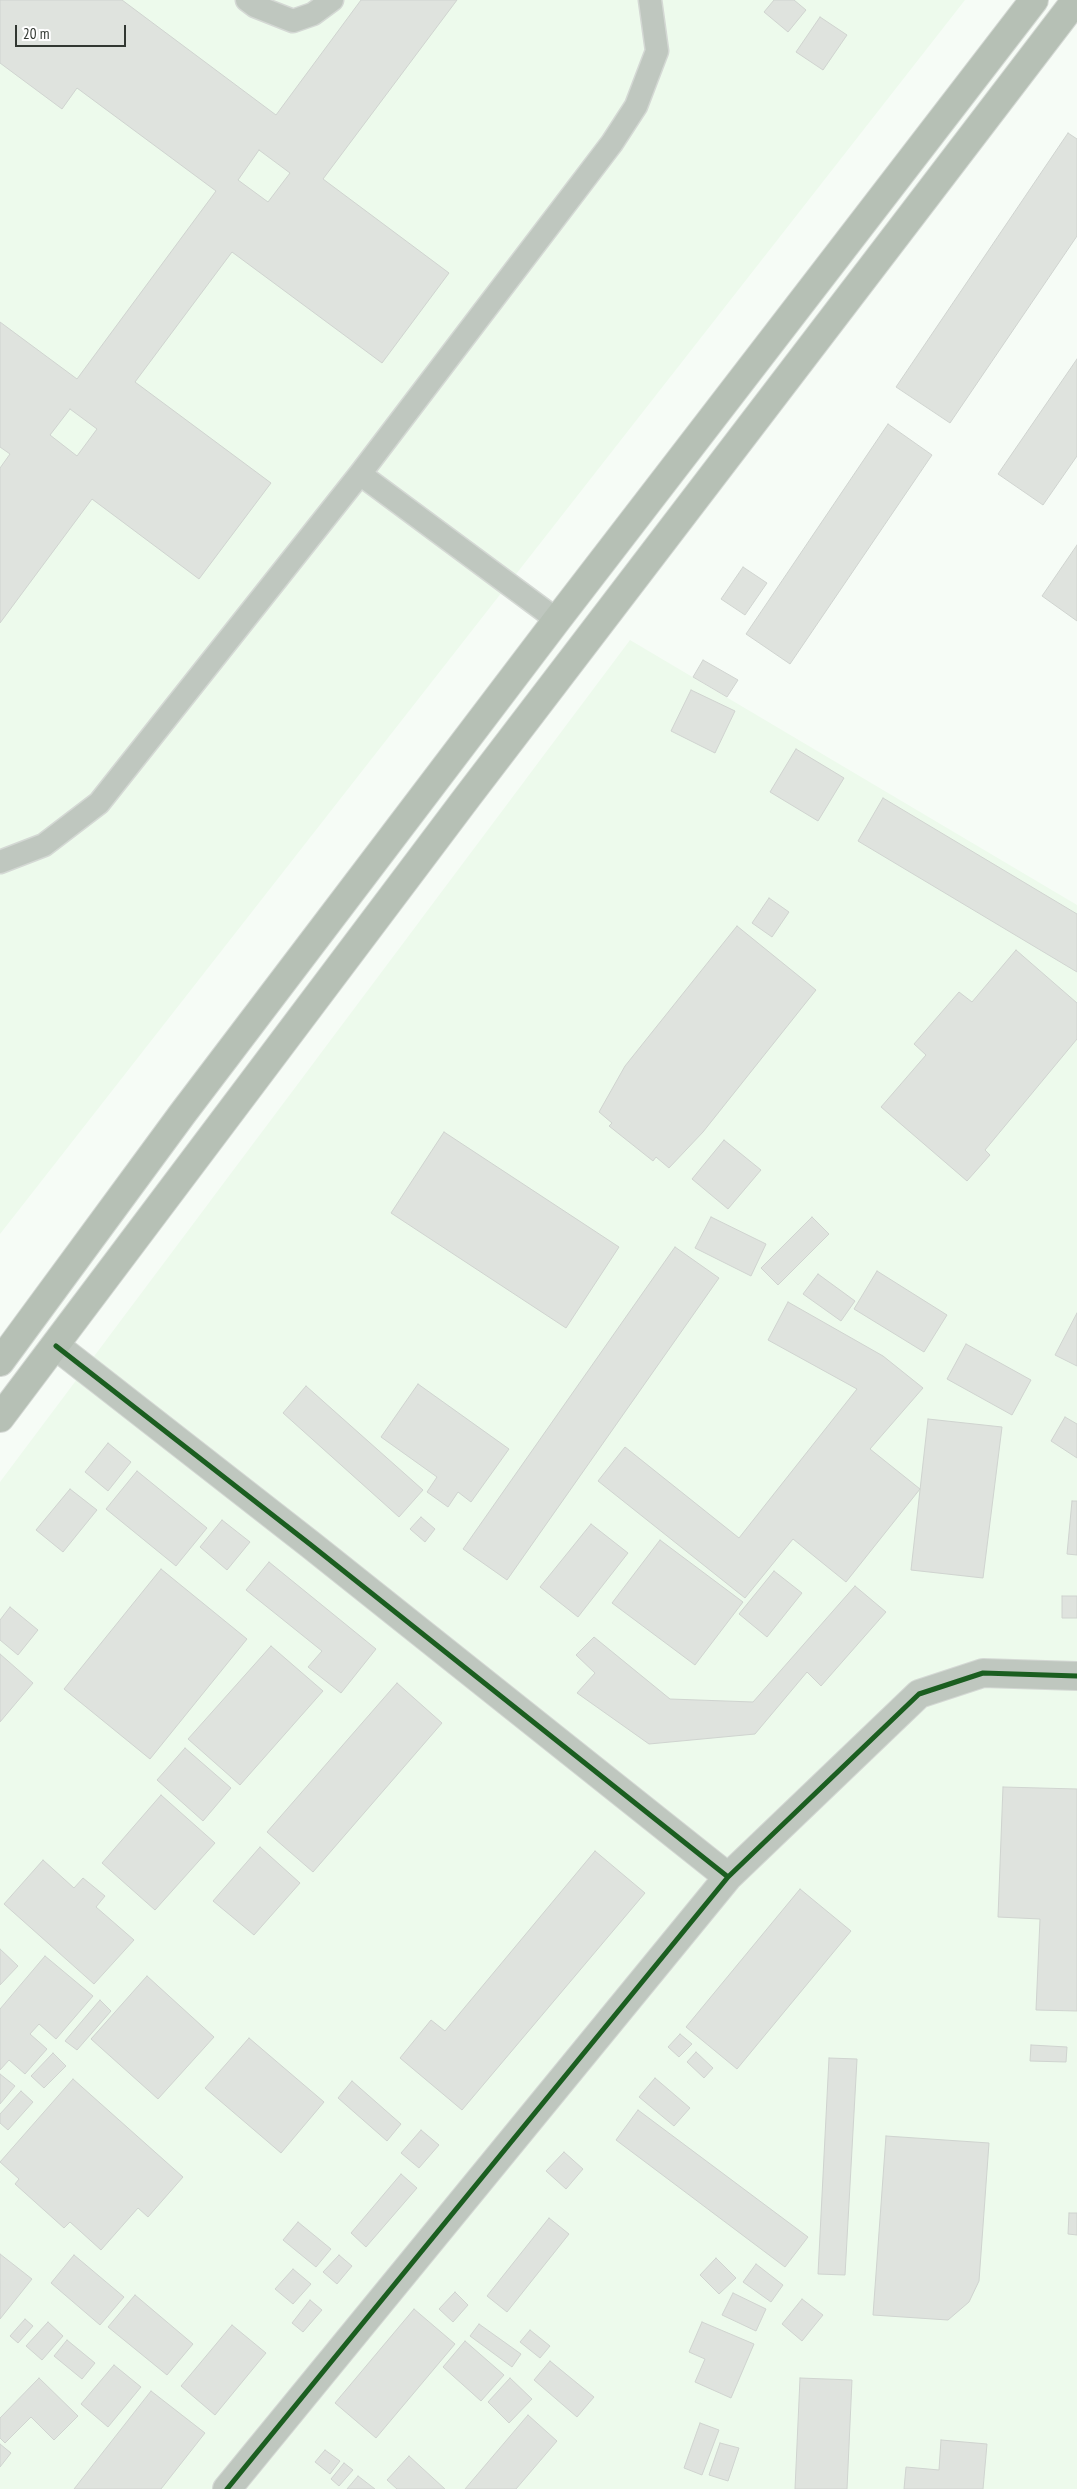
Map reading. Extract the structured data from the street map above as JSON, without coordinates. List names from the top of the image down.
{
  "scale_bar": "20 m"
}
